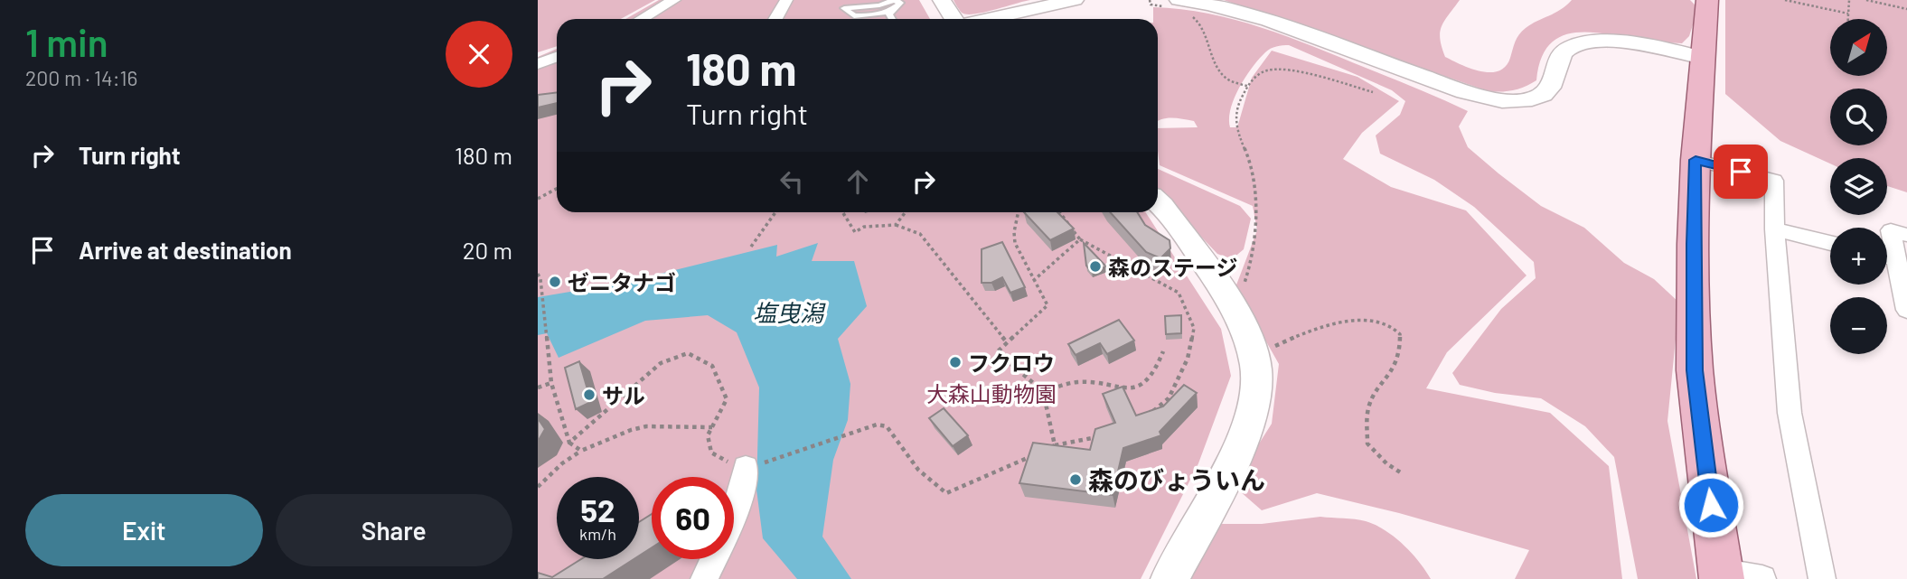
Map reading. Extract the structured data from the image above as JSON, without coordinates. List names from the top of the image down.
{
  "water": ["塩曳潟"],
  "parks": ["大森山動物園"],
  "places": [
    "森のステージ",
    "ゼニタナゴ",
    "フクロウ",
    "サル",
    "森のびょういん"
  ],
  "north": "top right",
  "page": {
    "heading": ["1 min", "200 m · 14:16"],
    "map_buttons": ["+", "−"],
    "turn": ["180 m", "Turn right"],
    "list": [
      {
        "name": "Turn right",
        "value": "180 m"
      },
      {
        "name": "Arrive at destination",
        "value": "20 m"
      }
    ],
    "speed": "52 km/h",
    "limit": "60",
    "buttons": ["Exit", "Share"]
  }
}
